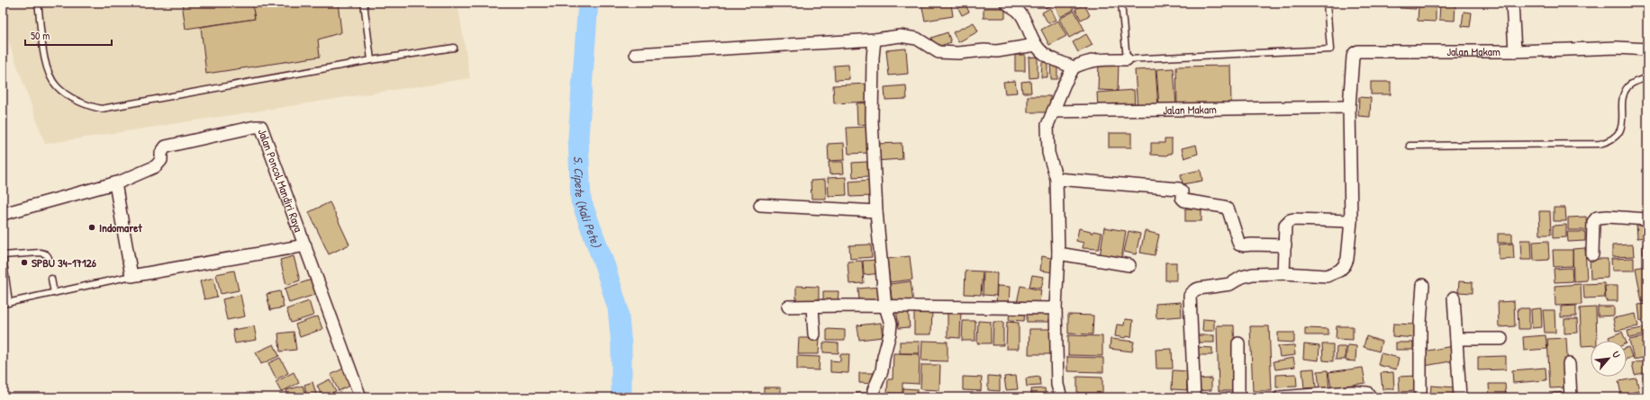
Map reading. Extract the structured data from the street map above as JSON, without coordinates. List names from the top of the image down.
{
  "streets": {
    "street": ["Jalan Makam", "Jalan Poncol Mandiri Raya"]
  },
  "water": ["S. Cipete (Kali Pete)"],
  "places": ["Indomaret", "SPBU 34-17126"],
  "scale_bar": "50 m",
  "north": "top right"
}
